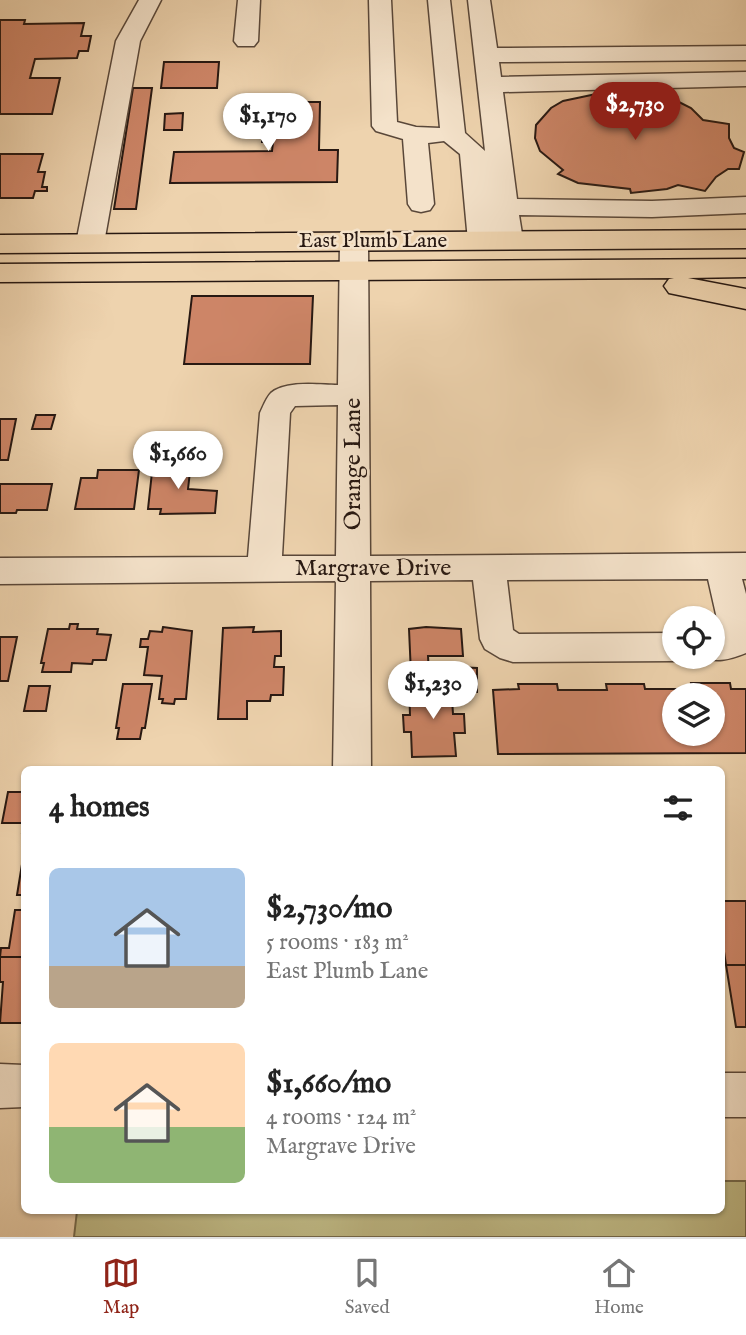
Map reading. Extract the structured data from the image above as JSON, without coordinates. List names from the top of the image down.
{
  "streets": {
    "main road": ["East Plumb Lane"],
    "street": ["Orange Lane", "Margrave Drive"]
  },
  "crossings": [
    ["East Plumb Lane", "Orange Lane"],
    ["Orange Lane", "Margrave Drive"]
  ],
  "page": {
    "price": [
      "$2,730",
      "$1,170",
      "$1,660",
      "$1,230"
    ],
    "heading": "4 homes",
    "list": [
      {
        "name": "$2,730/mo",
        "note": "5 rooms · 183 m² · East Plumb Lane"
      },
      {
        "name": "$1,660/mo",
        "note": "4 rooms · 124 m² · Margrave Drive"
      }
    ],
    "tabs": ["Map", "Saved", "Home"]
  }
}
